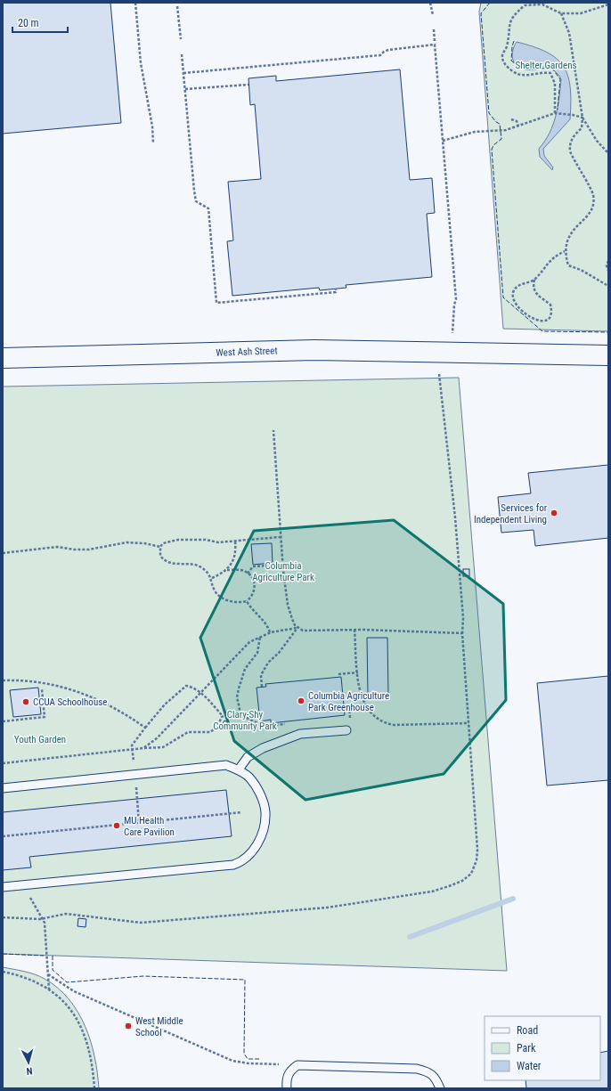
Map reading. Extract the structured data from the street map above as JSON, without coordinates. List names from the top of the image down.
{
  "streets": {
    "street": ["West Ash Street"]
  },
  "parks": [
    "Shelter Gardens",
    "Columbia Agriculture Park",
    "Clary-Shy Community Park",
    "Youth Garden"
  ],
  "places": [
    "Services for Independent Living",
    "Columbia Agriculture Park Greenhouse",
    "CCUA Schoolhouse",
    "MU Health Care Pavilion",
    "West Middle School"
  ],
  "legend": ["Road", "Park", "Water"],
  "scale_bar": "20 m",
  "north": "bottom"
}
